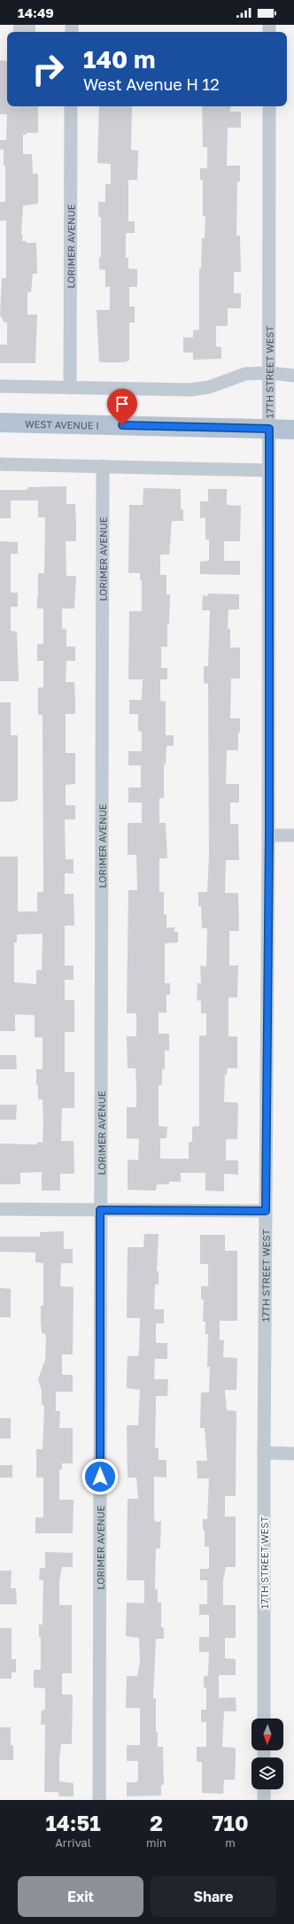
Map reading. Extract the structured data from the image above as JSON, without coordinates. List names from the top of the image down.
{
  "streets": {
    "main road": ["WEST AVENUE I"],
    "street": ["LORIMER AVENUE", "17TH STREET WEST"]
  },
  "crossings": [
    ["17TH STREET WEST", "WEST AVENUE I"]
  ],
  "north": "bottom",
  "page": {
    "status": "14:49",
    "turn": ["140 m", "West Avenue H 12"],
    "eta": [
      "14:51",
      "Arrival",
      "2",
      "min",
      "710",
      "m"
    ],
    "buttons": ["Exit", "Share"]
  }
}
